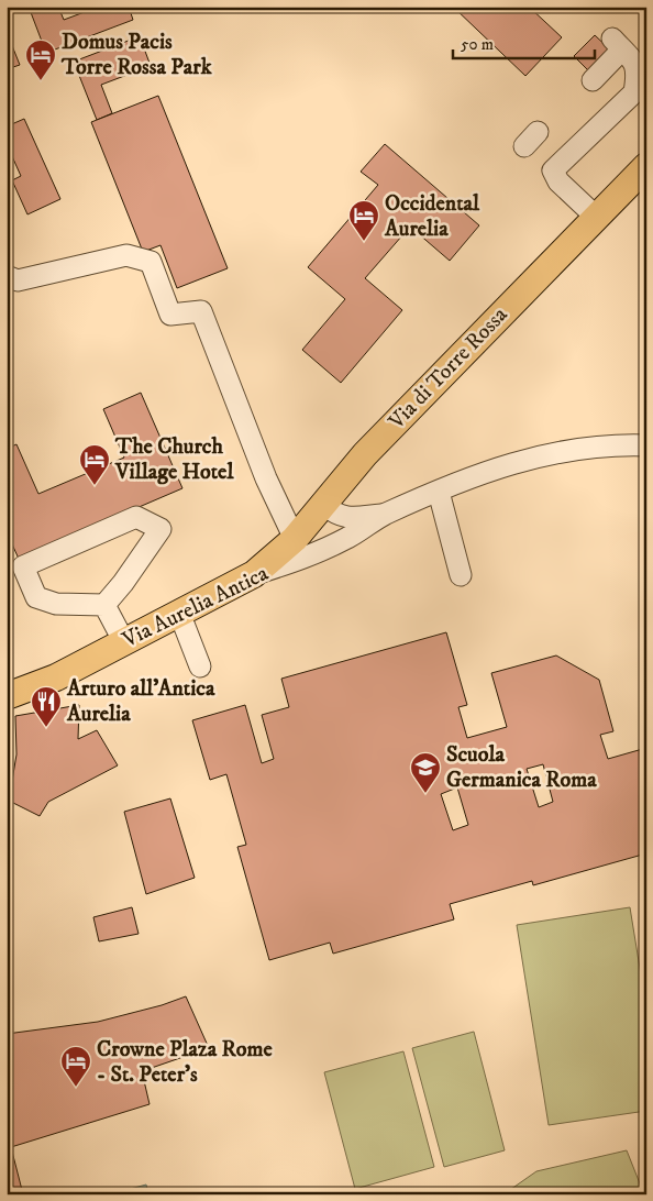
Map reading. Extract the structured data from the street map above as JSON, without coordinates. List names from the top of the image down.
{
  "streets": {
    "main road": ["Via di Torre Rossa", "Via Aurelia Antica"]
  },
  "crossings": [
    ["Via di Torre Rossa", "Via Aurelia Antica"]
  ],
  "places": {
    "hotel": [
      "Domus Pacis Torre Rossa Park",
      "Occidental Aurelia",
      "The Church Village Hotel",
      "Crowne Plaza Rome - St. Peter's"
    ],
    "restaurant": ["Arturo all'Antica Aurelia"],
    "school or university": ["Scuola Germanica Roma"]
  },
  "scale_bar": "50 m"
}
